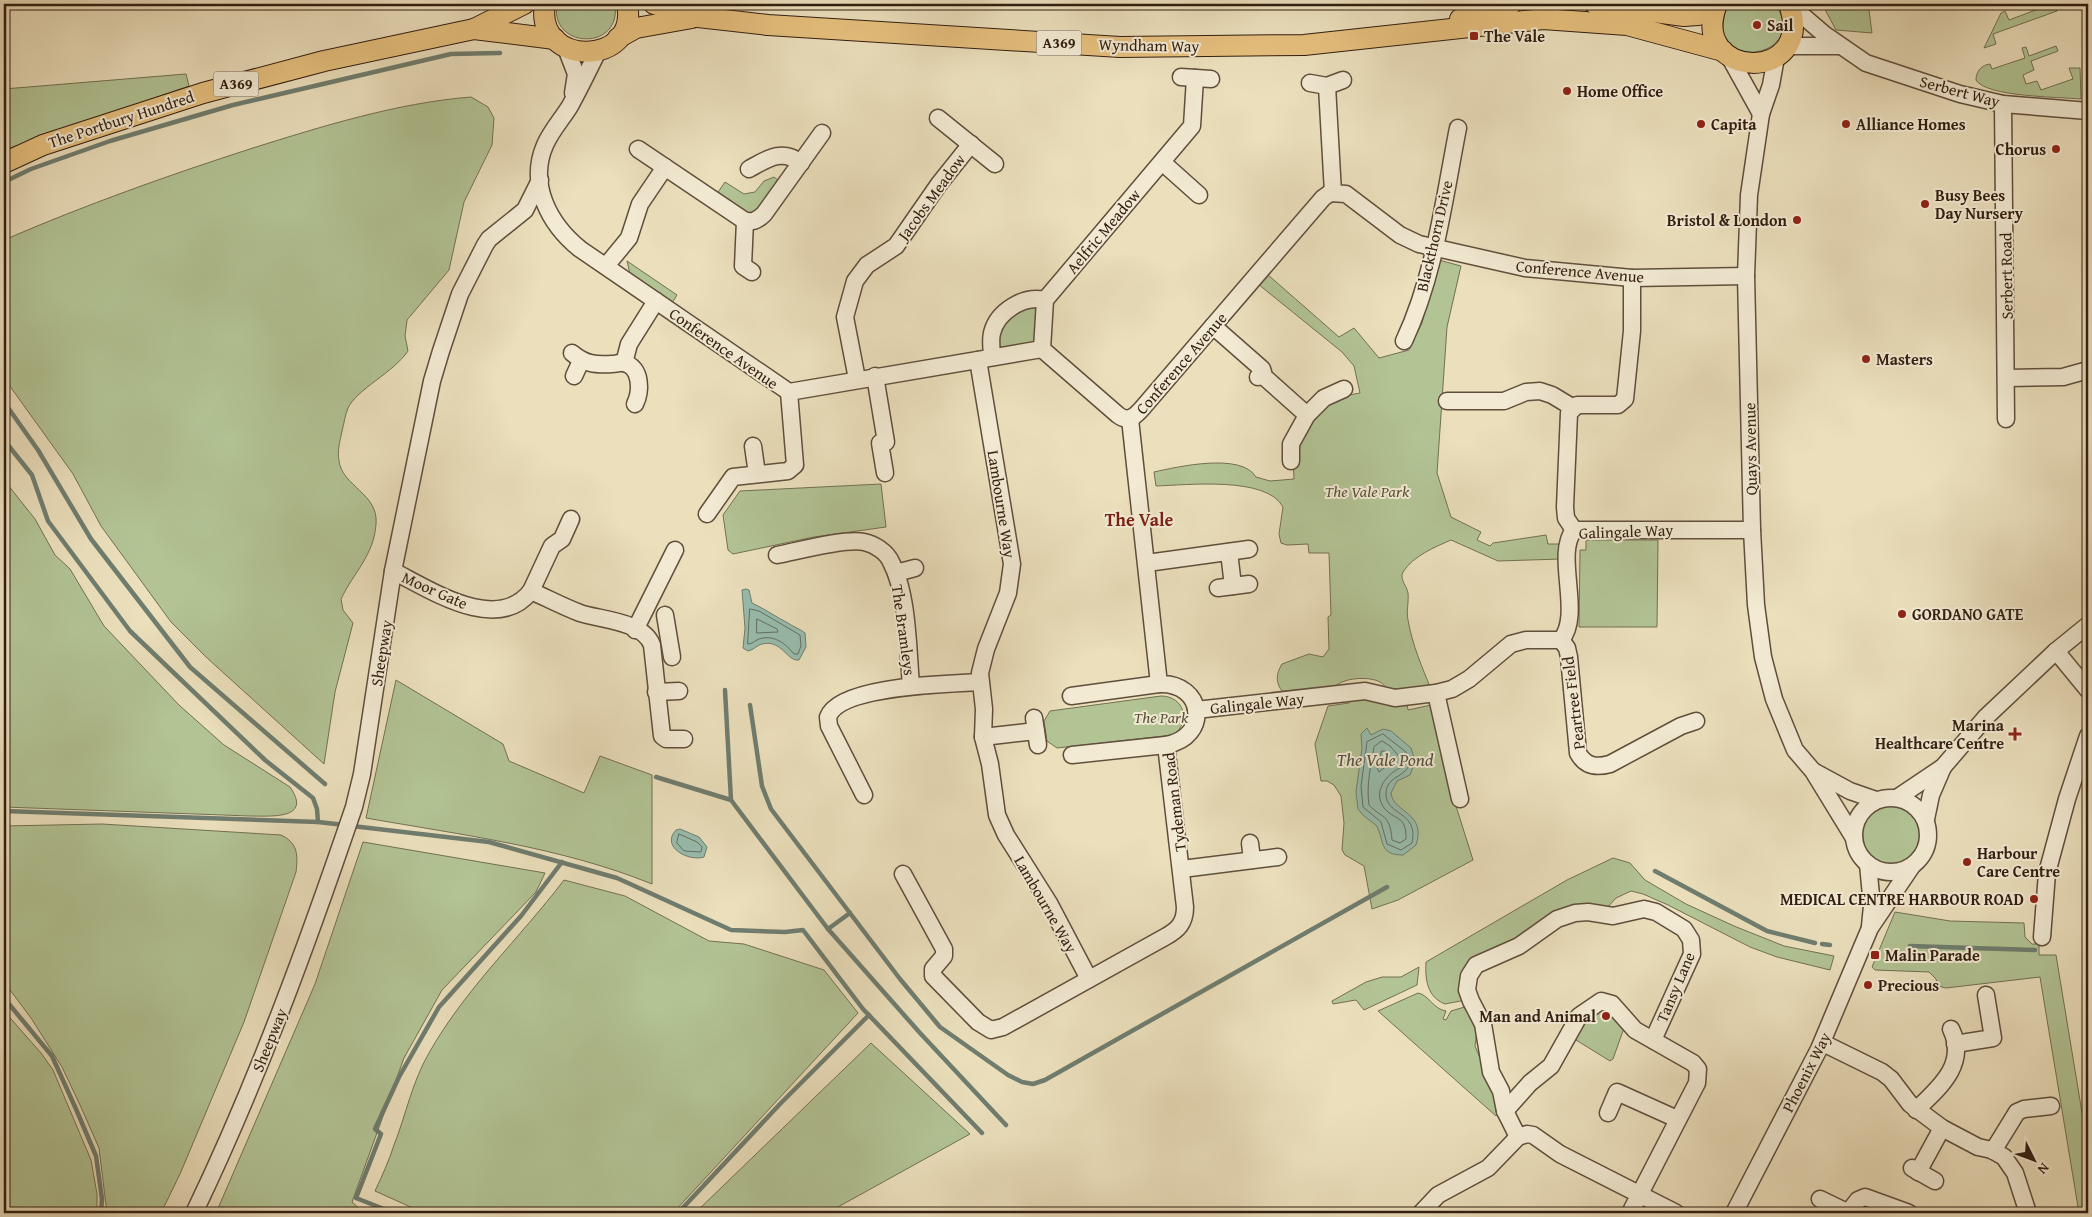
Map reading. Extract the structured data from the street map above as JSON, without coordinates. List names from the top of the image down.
{
  "streets": {
    "main road": ["A369", "Wyndham Way", "The Portbury Hundred"],
    "street": [
      "Serbert Way",
      "Jacobs Meadow",
      "Aelfric Meadow",
      "Blackthorn Drive",
      "Conference Avenue",
      "Serbert Road",
      "Quays Avenue",
      "Lambourne Way",
      "Galingale Way",
      "Moor Gate",
      "The Bramleys",
      "Sheepway",
      "Peartree Field",
      "Tydeman Road",
      "Tansy Lane",
      "Phoenix Way"
    ]
  },
  "crossings": [
    ["A369", "Wyndham Way"],
    ["A369", "Quays Avenue"],
    ["Wyndham Way", "The Portbury Hundred"],
    ["Wyndham Way", "Sheepway"],
    ["Serbert Way", "Serbert Road"],
    ["The Portbury Hundred", "Sheepway"],
    ["Jacobs Meadow", "Conference Avenue"],
    ["Blackthorn Drive", "Conference Avenue"],
    ["Conference Avenue", "Quays Avenue"],
    ["Conference Avenue", "Lambourne Way"],
    ["Conference Avenue", "Sheepway"],
    ["Quays Avenue", "Galingale Way"],
    ["Quays Avenue", "Phoenix Way"],
    ["Lambourne Way", "The Bramleys"],
    ["Lambourne Way", "Tydeman Road"],
    ["Galingale Way", "Peartree Field"],
    ["Galingale Way", "Tydeman Road"],
    ["Moor Gate", "Sheepway"]
  ],
  "districts": ["The Vale"],
  "water": ["The Vale Pond"],
  "parks": ["The Vale Park", "The Park"],
  "places": {
    "other": [
      "Sail",
      "Home Office",
      "Capita",
      "Alliance Homes",
      "Chorus",
      "Busy Bees Day Nursery",
      "Bristol & London",
      "Masters",
      "GORDANO GATE",
      "Harbour Care Centre",
      "MEDICAL CENTRE HARBOUR ROAD",
      "Precious",
      "Man and Animal"
    ],
    "transit": ["The Vale", "Malin Parade"],
    "health": ["Marina Healthcare Centre"]
  },
  "north": "bottom right"
}
